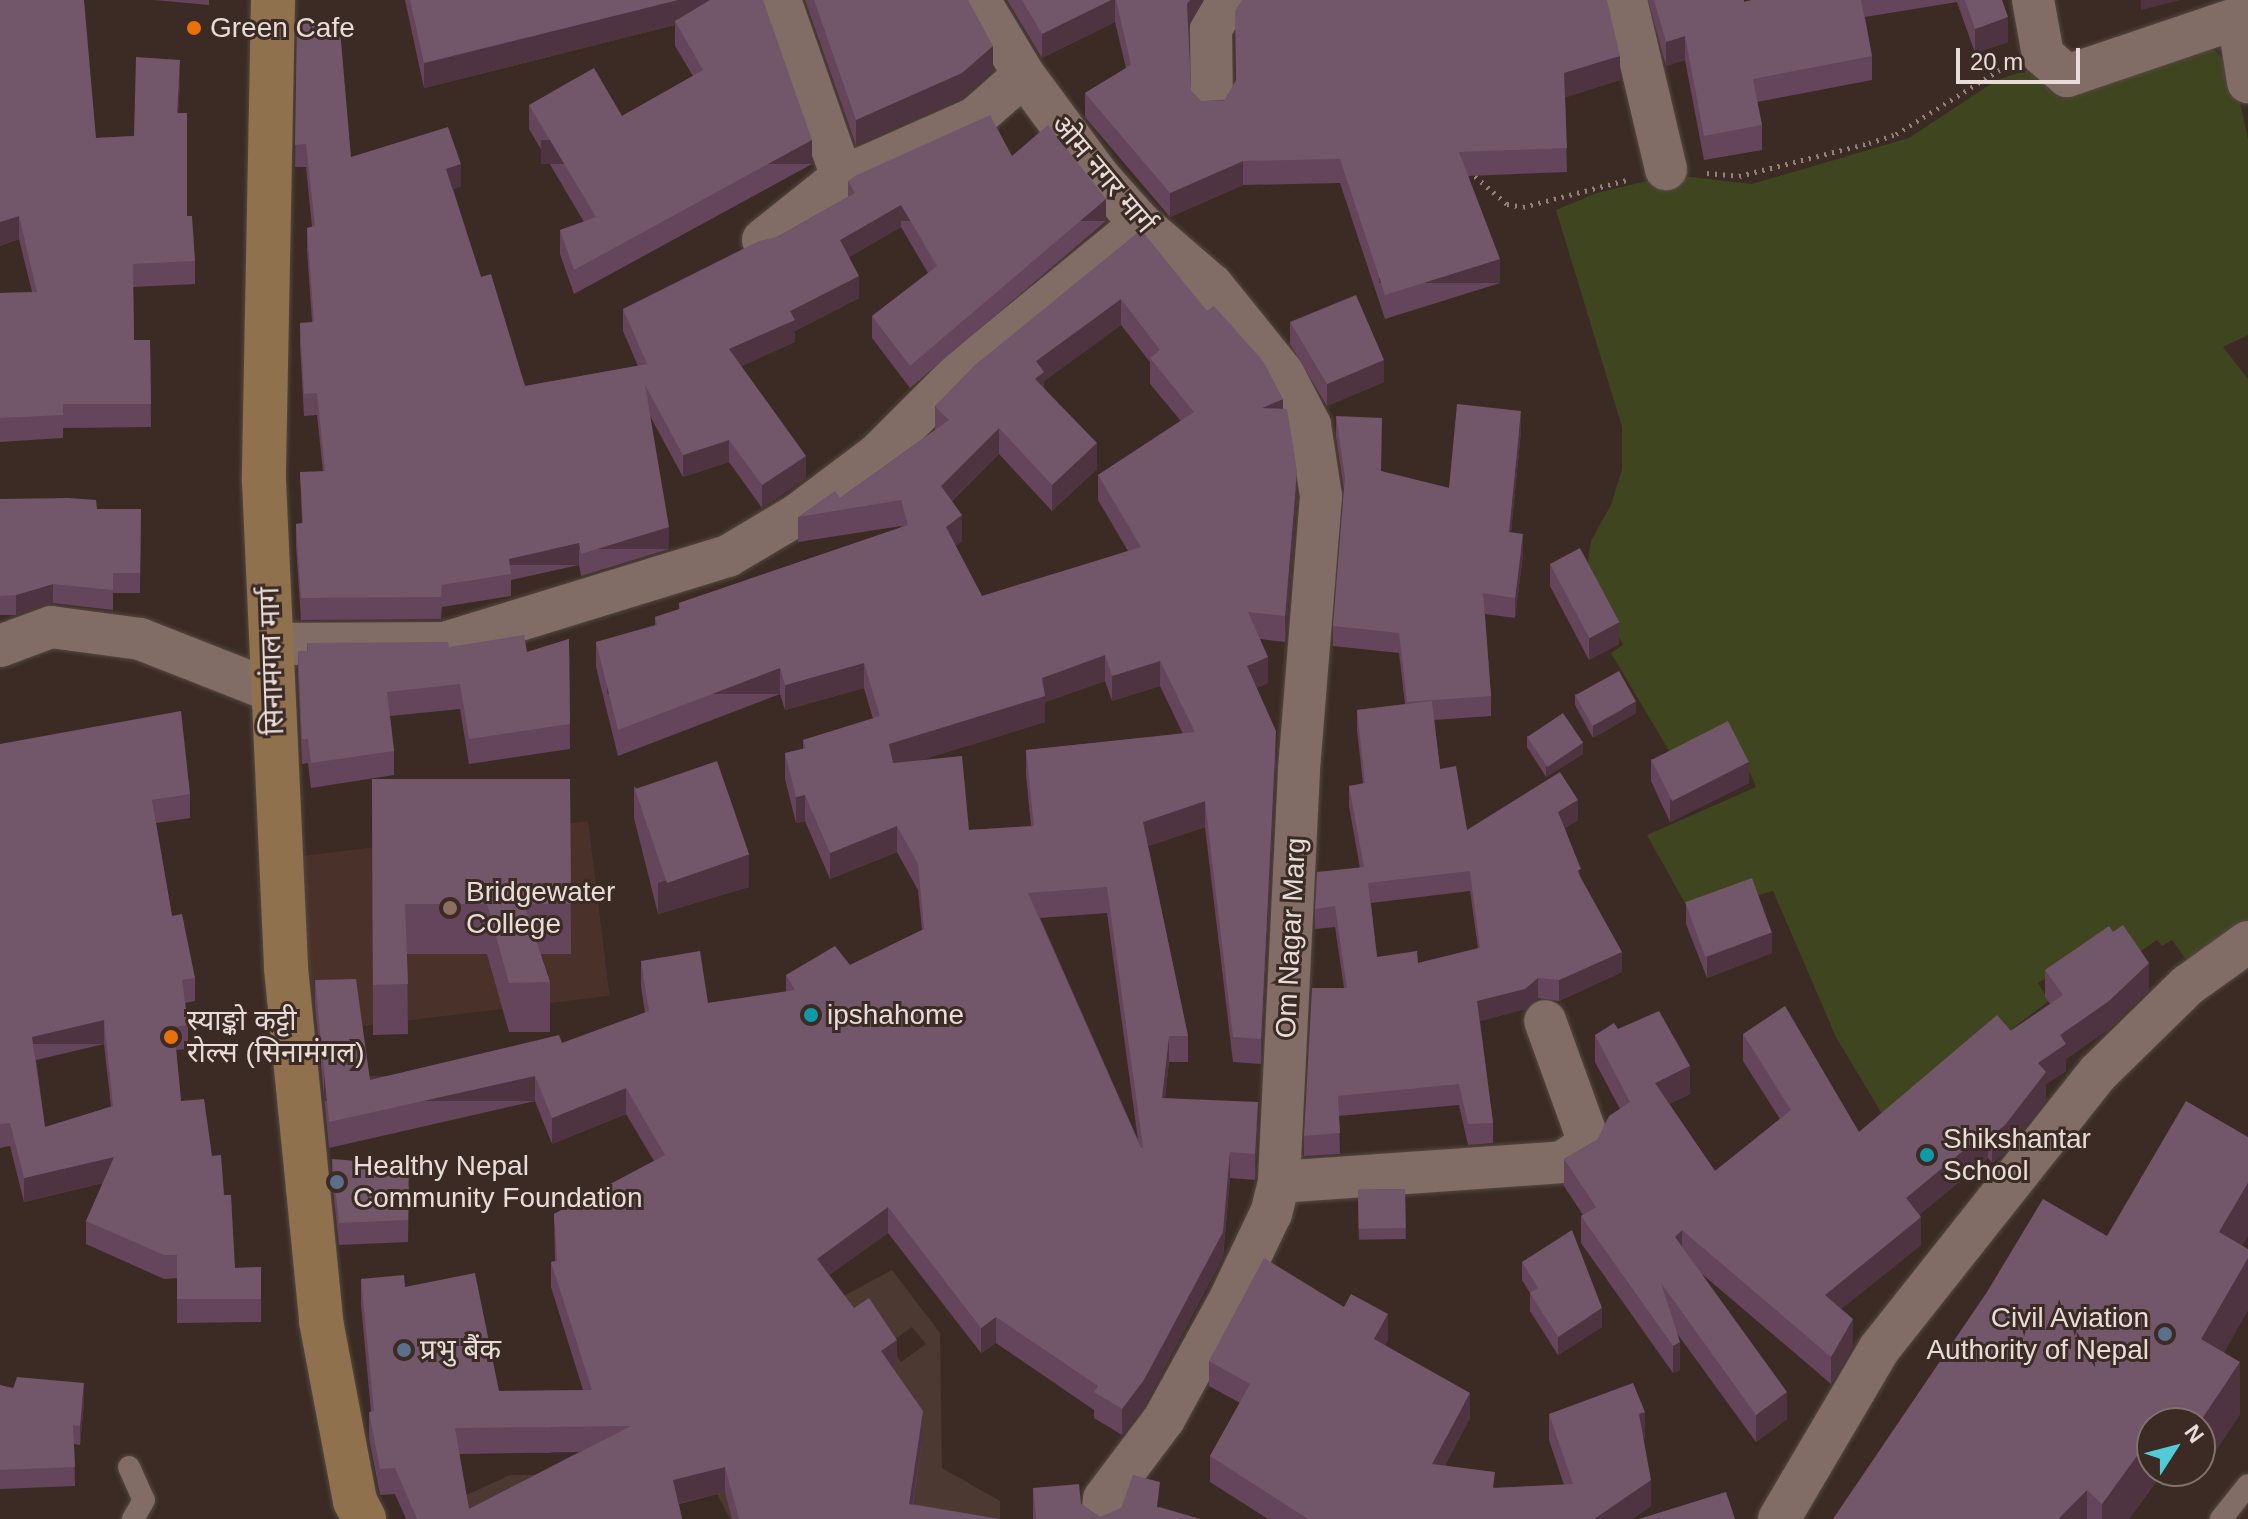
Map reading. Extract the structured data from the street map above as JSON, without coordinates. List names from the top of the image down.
{
  "streets": {
    "main road": ["सिनामंगल मार्ग"],
    "street": ["ओम नगर मार्ग", "Om Nagar Marg"]
  },
  "crossings": [
    ["ओम नगर मार्ग", "Om Nagar Marg"]
  ],
  "places": [
    "Green Cafe",
    "Bridgewater College",
    "ipshahome",
    "स्याङ्को कट्टी रोल्स (सिनामंगल)",
    "Shikshantar School",
    "Healthy Nepal Community Foundation",
    "Civil Aviation Authority of Nepal",
    "प्रभु बैंक"
  ],
  "scale_bar": "20 m",
  "north": "top right"
}
